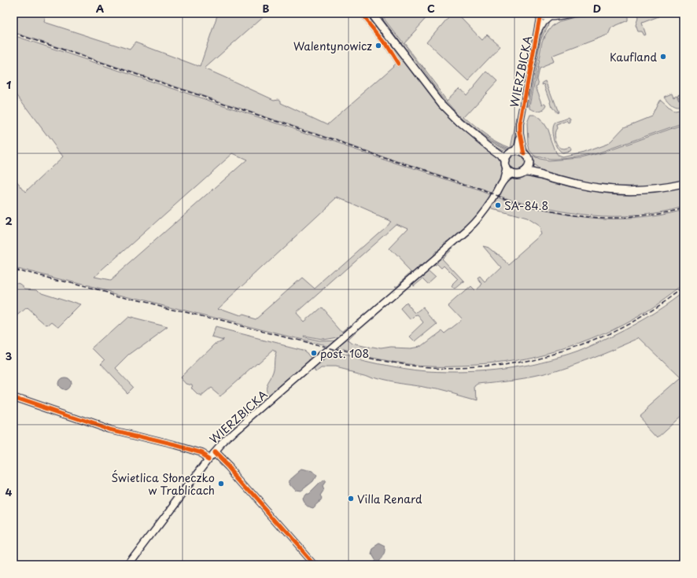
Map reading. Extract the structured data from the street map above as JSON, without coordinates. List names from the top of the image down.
{
  "streets": {
    "main road": ["WIERZBICKA"]
  },
  "places": [
    "Walentynowicz",
    "Kaufland",
    "SA-84.8",
    "post. 108",
    "Świetlica Słoneczko w Trablicach",
    "Villa Renard"
  ],
  "grid": {
    "columns": [
      "A",
      "B",
      "C",
      "D"
    ],
    "rows": [
      "1",
      "2",
      "3",
      "4"
    ]
  }
}
